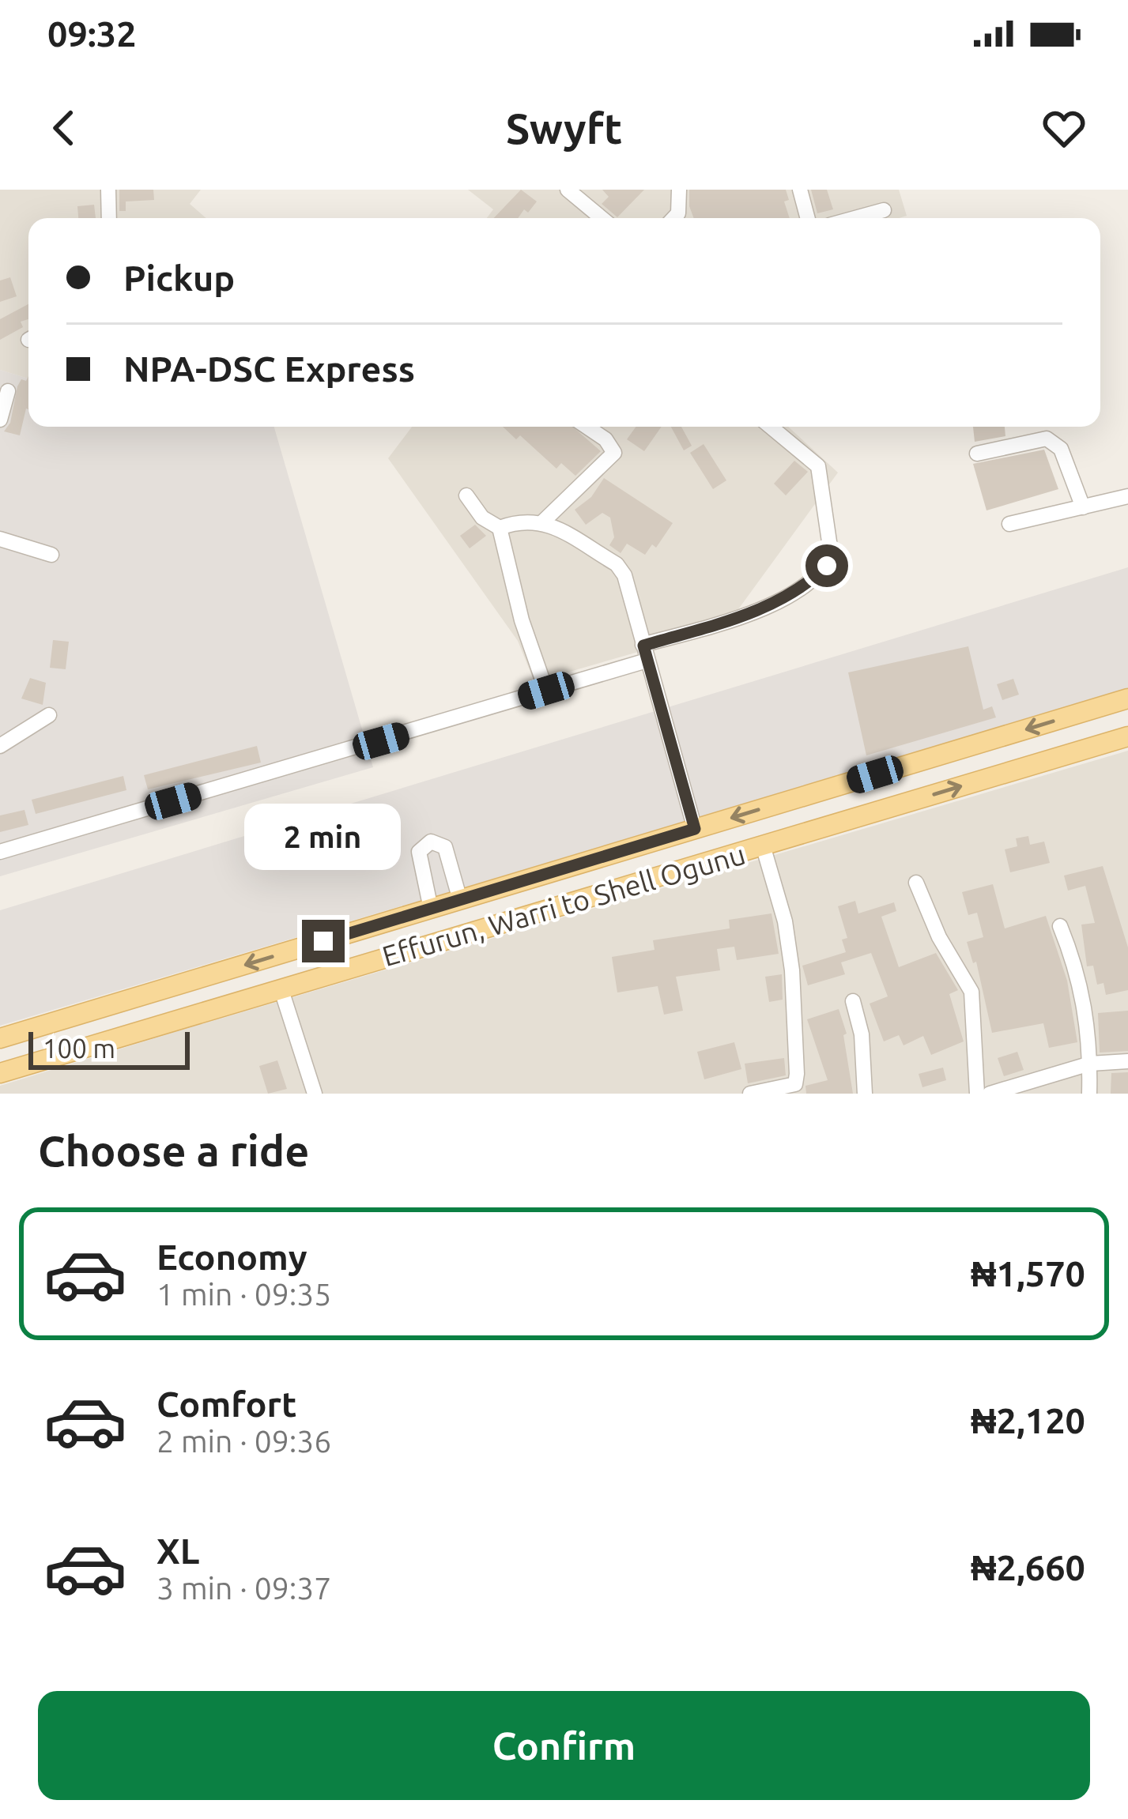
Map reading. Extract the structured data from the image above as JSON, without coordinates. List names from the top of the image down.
{
  "streets": {
    "main road": ["Effurun, Warri to Shell Ogunu"]
  },
  "scale_bar": "100 m",
  "page": {
    "status": "09:32",
    "header": "Swyft",
    "banner": ["Pickup", "NPA-DSC Express"],
    "bubble": "2 min",
    "scale": "100 m",
    "heading": "Choose a ride",
    "list": [
      {
        "name": "Economy",
        "note": "1 min · 09:35",
        "value": "₦1,570"
      },
      {
        "name": "Comfort",
        "note": "2 min · 09:36",
        "value": "₦2,120"
      },
      {
        "name": "XL",
        "note": "3 min · 09:37",
        "value": "₦2,660"
      }
    ],
    "buttons": "Confirm"
  }
}
